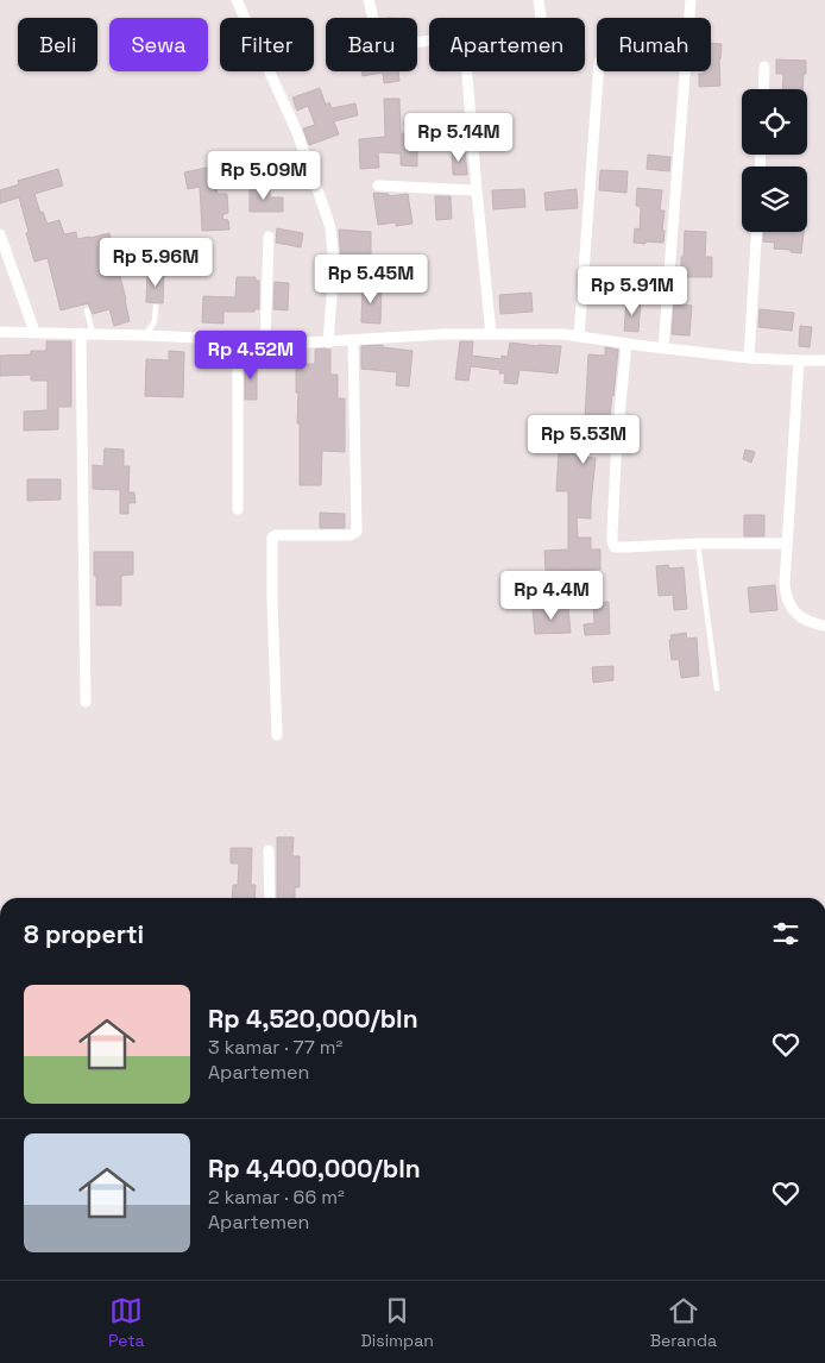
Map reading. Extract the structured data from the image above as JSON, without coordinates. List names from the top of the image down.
{
  "page": {
    "chip": [
      "Beli",
      "Sewa",
      "Filter",
      "Baru",
      "Apartemen",
      "Rumah"
    ],
    "price": [
      "Rp 5.14M",
      "Rp 5.09M",
      "Rp 5.96M",
      "Rp 5.45M",
      "Rp 5.91M",
      "Rp 4.52M",
      "Rp 5.53M",
      "Rp 4.4M"
    ],
    "heading": "8 properti",
    "list": [
      {
        "name": "Rp 4,520,000/bln",
        "note": "3 kamar · 77 m² · Apartemen"
      },
      {
        "name": "Rp 4,400,000/bln",
        "note": "2 kamar · 66 m² · Apartemen"
      }
    ],
    "tabs": ["Peta", "Disimpan", "Beranda"]
  }
}
